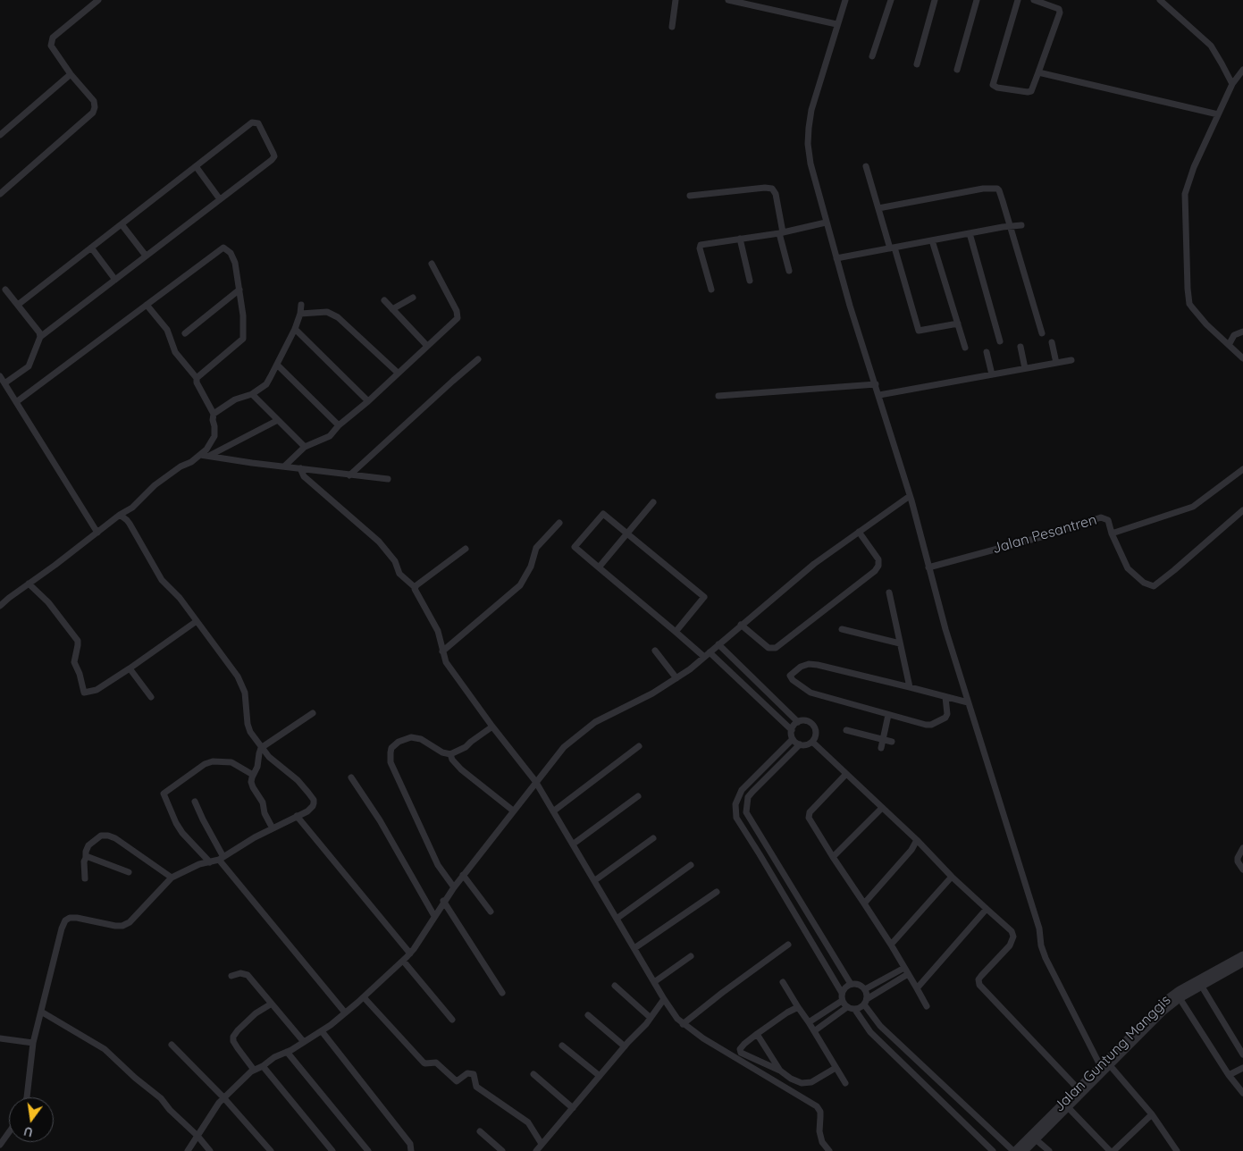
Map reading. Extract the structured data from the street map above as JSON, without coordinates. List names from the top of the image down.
{
  "streets": {
    "street": ["Jalan Pesantren", "Jalan Guntung Manggis"]
  },
  "north": "bottom"
}
